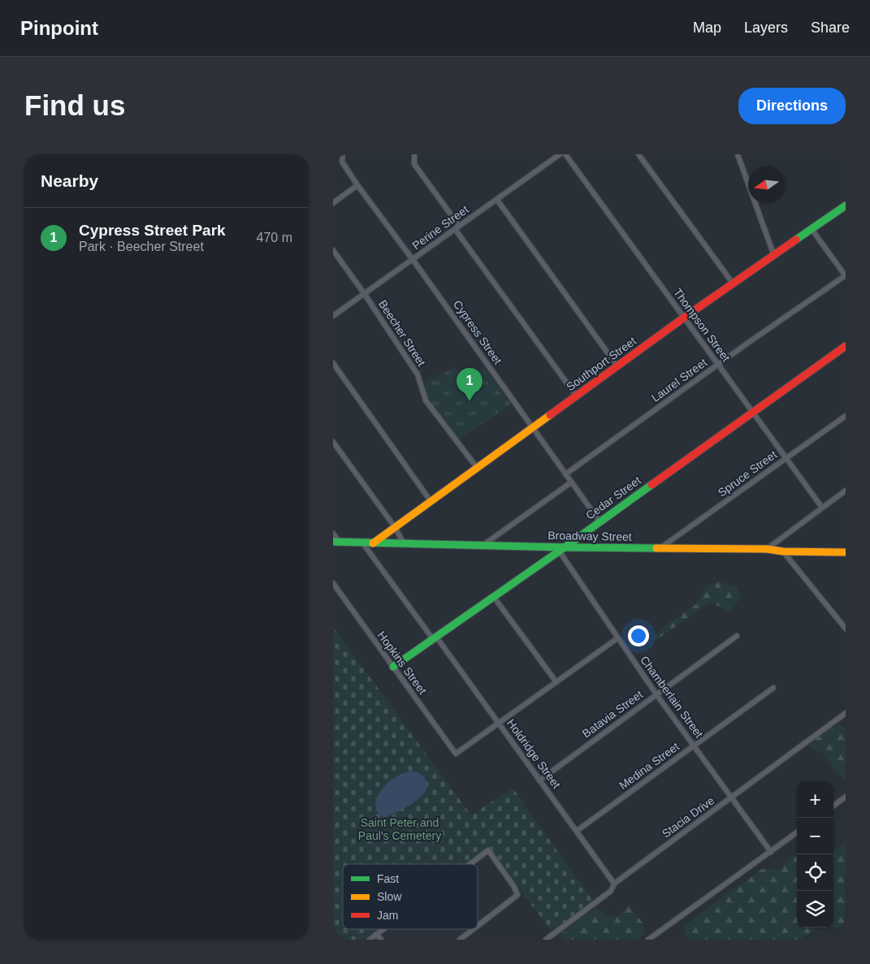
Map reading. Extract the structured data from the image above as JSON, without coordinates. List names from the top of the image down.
{
  "streets": {
    "street": [
      "Perine Street",
      "Thompson Street",
      "Cypress Street",
      "Beecher Street",
      "Southport Street",
      "Laurel Street",
      "Spruce Street",
      "Cedar Street",
      "Broadway Street",
      "Hopkins Street",
      "Chamberlain Street",
      "Batavia Street",
      "Holdridge Street",
      "Medina Street",
      "Stacia Drive"
    ]
  },
  "crossings": [
    ["Perine Street", "Cypress Street"],
    ["Perine Street", "Beecher Street"],
    ["Thompson Street", "Southport Street"],
    ["Thompson Street", "Laurel Street"],
    ["Thompson Street", "Spruce Street"],
    ["Thompson Street", "Cedar Street"],
    ["Cypress Street", "Southport Street"],
    ["Cypress Street", "Laurel Street"],
    ["Cypress Street", "Cedar Street"],
    ["Beecher Street", "Southport Street"],
    ["Southport Street", "Broadway Street"],
    ["Spruce Street", "Broadway Street"],
    ["Cedar Street", "Broadway Street"],
    ["Cedar Street", "Hopkins Street"],
    ["Cedar Street", "Chamberlain Street"],
    ["Cedar Street", "Holdridge Street"],
    ["Broadway Street", "Chamberlain Street"],
    ["Broadway Street", "Holdridge Street"],
    ["Hopkins Street", "Holdridge Street"],
    ["Chamberlain Street", "Batavia Street"],
    ["Chamberlain Street", "Medina Street"],
    ["Chamberlain Street", "Stacia Drive"],
    ["Batavia Street", "Holdridge Street"],
    ["Holdridge Street", "Medina Street"],
    ["Holdridge Street", "Stacia Drive"]
  ],
  "parks": ["Saint Peter and Paul's Cemetery"],
  "legend": ["Fast", "Slow", "Jam"],
  "north": "left",
  "page": {
    "header": "Pinpoint",
    "nav": ["Map", "Layers", "Share"],
    "buttons": "Directions",
    "title": "Find us",
    "heading": "Nearby",
    "list": [
      {
        "mark": "1",
        "name": "Cypress Street Park",
        "note": "Park · Beecher Street",
        "value": "470 m"
      }
    ],
    "pins": "1",
    "map_buttons": ["+", "−"]
  }
}
